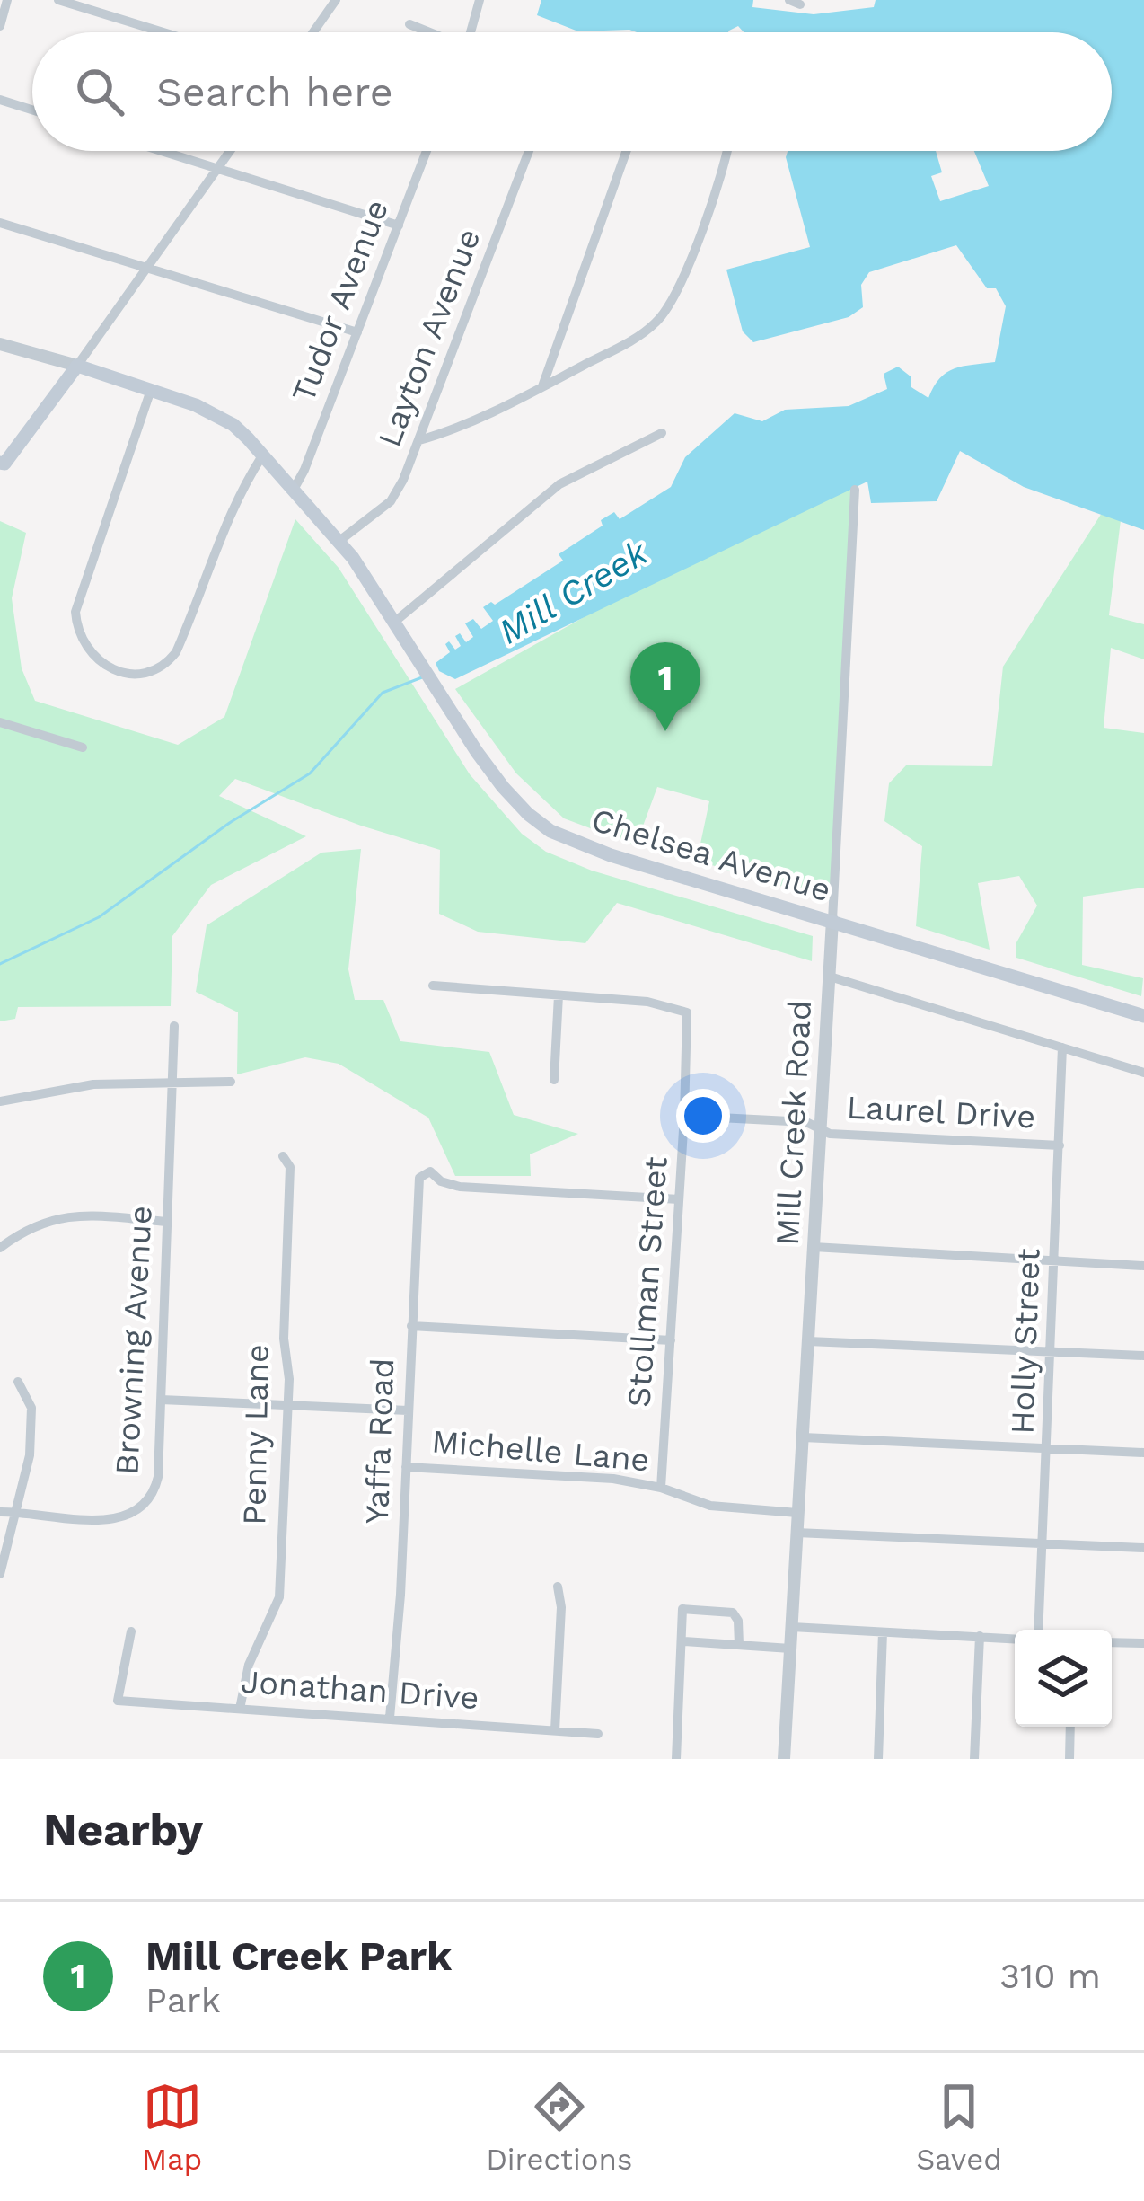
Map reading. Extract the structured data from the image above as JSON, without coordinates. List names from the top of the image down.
{
  "streets": {
    "main road": ["Chelsea Avenue"],
    "street": [
      "Tudor Avenue",
      "Layton Avenue",
      "Laurel Drive",
      "Mill Creek Road",
      "Stollman Street",
      "Browning Avenue",
      "Holly Street",
      "Penny Lane",
      "Yaffa Road",
      "Michelle Lane",
      "Jonathan Drive"
    ]
  },
  "crossings": [
    ["Tudor Avenue", "Chelsea Avenue"],
    ["Layton Avenue", "Chelsea Avenue"],
    ["Chelsea Avenue", "Mill Creek Road"],
    ["Laurel Drive", "Mill Creek Road"],
    ["Laurel Drive", "Stollman Street"],
    ["Laurel Drive", "Holly Street"],
    ["Mill Creek Road", "Michelle Lane"],
    ["Stollman Street", "Yaffa Road"],
    ["Stollman Street", "Michelle Lane"],
    ["Penny Lane", "Jonathan Drive"],
    ["Yaffa Road", "Michelle Lane"],
    ["Yaffa Road", "Jonathan Drive"]
  ],
  "water": ["Mill Creek"],
  "page": {
    "search": "Search here",
    "pins": "1",
    "heading": "Nearby",
    "list": [
      {
        "mark": "1",
        "name": "Mill Creek Park",
        "note": "Park",
        "value": "310 m"
      }
    ],
    "nav": ["Map", "Directions", "Saved"]
  }
}
